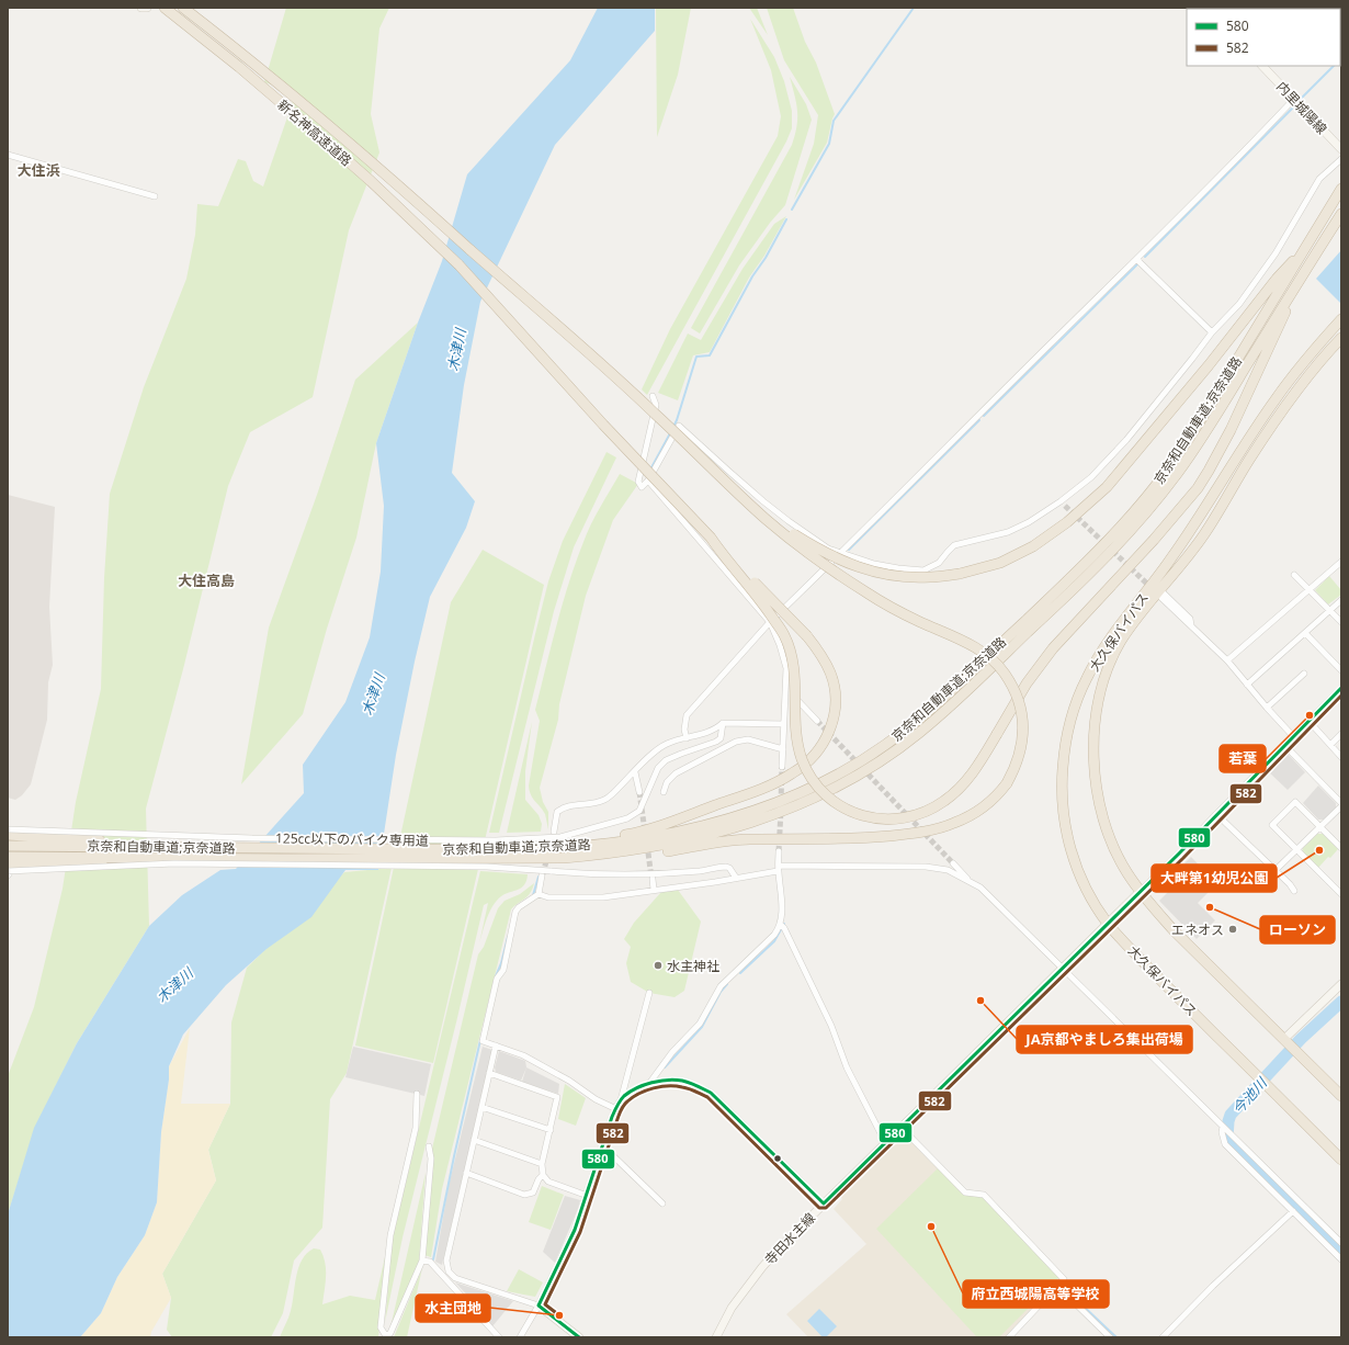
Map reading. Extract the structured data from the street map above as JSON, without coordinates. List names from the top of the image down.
{
  "streets": {
    "highway": ["新名神高速道路", "京奈和自動車道;京奈道路", "大久保バイパス"],
    "main road": ["内里城陽線", "寺田水主線"],
    "street": ["125cc以下のバイク専用道"]
  },
  "crossings": [
    ["大久保バイパス", "寺田水主線"]
  ],
  "districts": ["大住浜", "大住高島"],
  "water": ["木津川", "今池川"],
  "places": [
    "若葉",
    "大畔第1幼児公園",
    "ローソン",
    "エネオス",
    "水主神社",
    "JA京都やましろ集出荷場",
    "府立西城陽高等学校",
    "水主団地"
  ],
  "lines": ["transit line 580", "transit line 582"],
  "legend": ["580", "582"]
}
